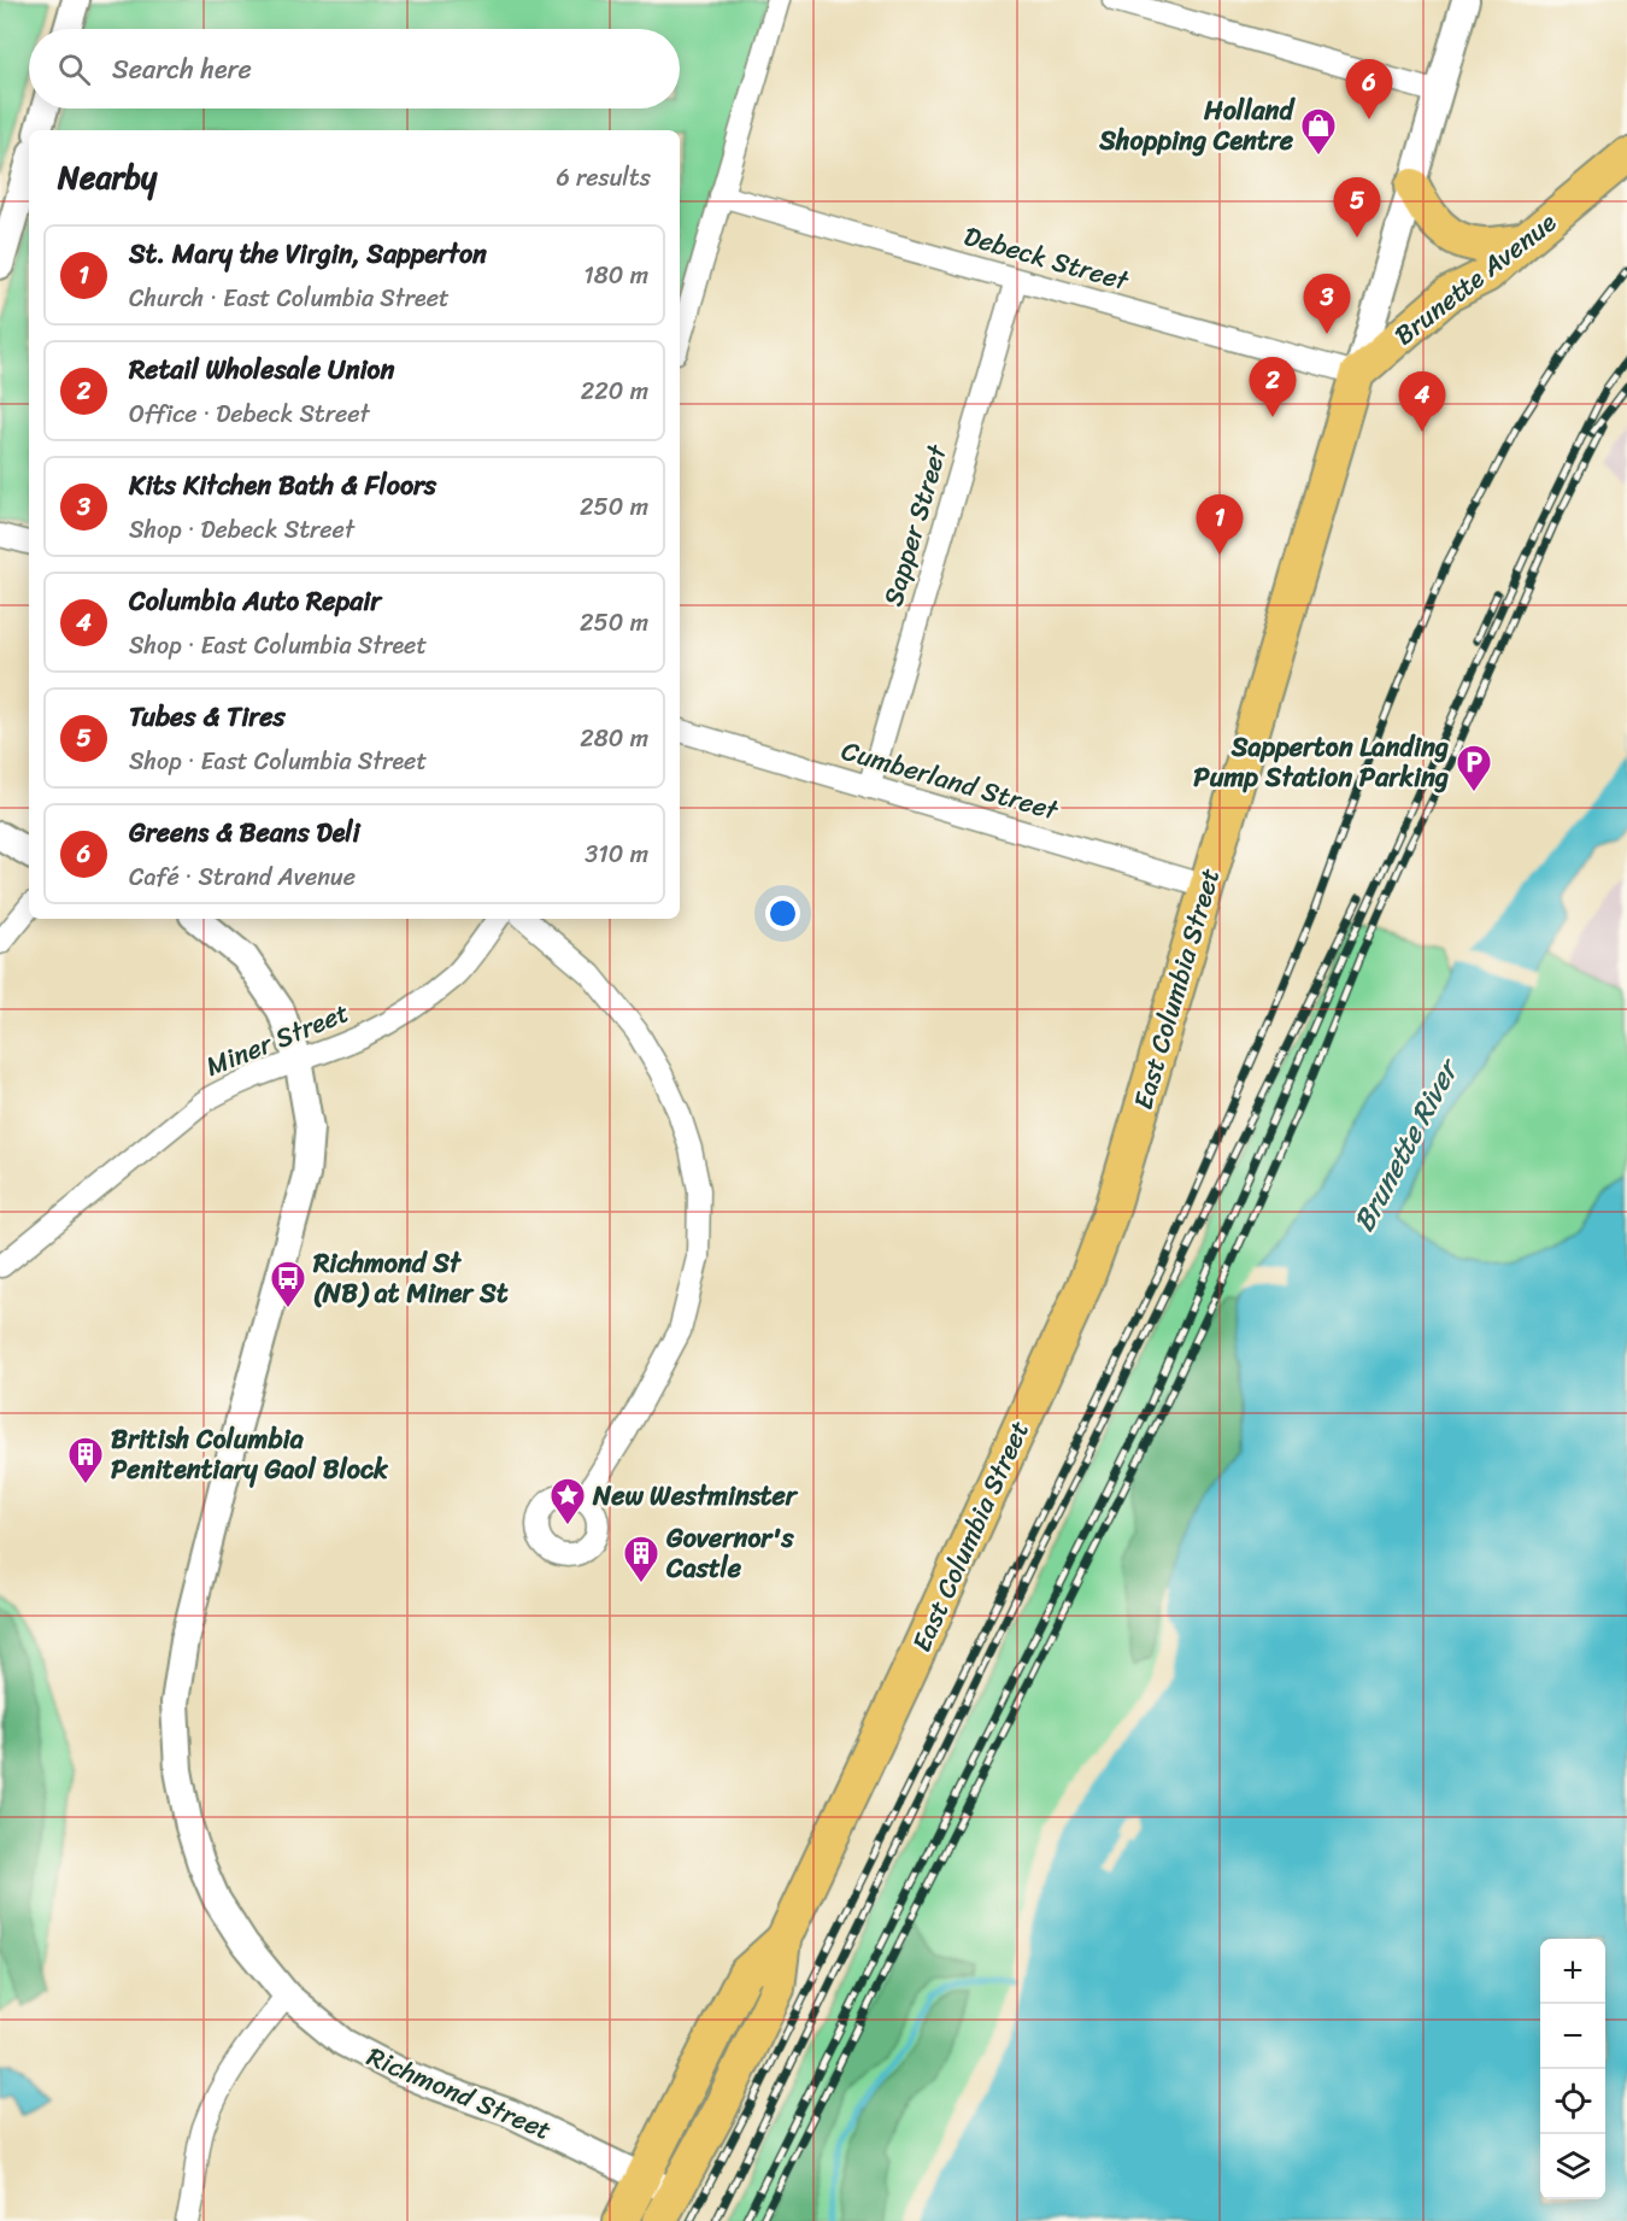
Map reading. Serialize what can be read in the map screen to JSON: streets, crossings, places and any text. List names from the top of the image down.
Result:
{
  "streets": {
    "main road": ["Brunette Avenue", "East Columbia Street"],
    "street": [
      "Debeck Street",
      "Sapper Street",
      "Cumberland Street",
      "Miner Street",
      "Richmond Street"
    ]
  },
  "crossings": [
    ["Debeck Street", "Brunette Avenue"],
    ["Debeck Street", "Sapper Street"],
    ["Debeck Street", "East Columbia Street"],
    ["Brunette Avenue", "East Columbia Street"],
    ["Sapper Street", "Cumberland Street"],
    ["Cumberland Street", "East Columbia Street"],
    ["East Columbia Street", "Richmond Street"],
    ["Miner Street", "Richmond Street"]
  ],
  "water": ["Brunette River"],
  "places": {
    "shop": ["Holland Shopping Centre"],
    "parking": ["Sapperton Landing Pump Station Parking"],
    "bus stop": ["Richmond St (NB) at Miner St"],
    "building": ["British Columbia Penitentiary Gaol Block", "Governor's Castle"],
    "place": ["New Westminster"]
  },
  "page": {
    "search": "Search here",
    "pins": [
      "6",
      "5",
      "3",
      "2",
      "4",
      "1"
    ],
    "heading": ["Nearby", "6 results"],
    "list": [
      {
        "mark": "1",
        "name": "St. Mary the Virgin, Sapperton",
        "note": "Church · East Columbia Street",
        "value": "180 m"
      },
      {
        "mark": "2",
        "name": "Retail Wholesale Union",
        "note": "Office · Debeck Street",
        "value": "220 m"
      },
      {
        "mark": "3",
        "name": "Kits Kitchen Bath & Floors",
        "note": "Shop · Debeck Street",
        "value": "250 m"
      },
      {
        "mark": "4",
        "name": "Columbia Auto Repair",
        "note": "Shop · East Columbia Street",
        "value": "250 m"
      },
      {
        "mark": "5",
        "name": "Tubes & Tires",
        "note": "Shop · East Columbia Street",
        "value": "280 m"
      },
      {
        "mark": "6",
        "name": "Greens & Beans Deli",
        "note": "Café · Strand Avenue",
        "value": "310 m"
      }
    ],
    "map_buttons": ["+", "−"]
  }
}
